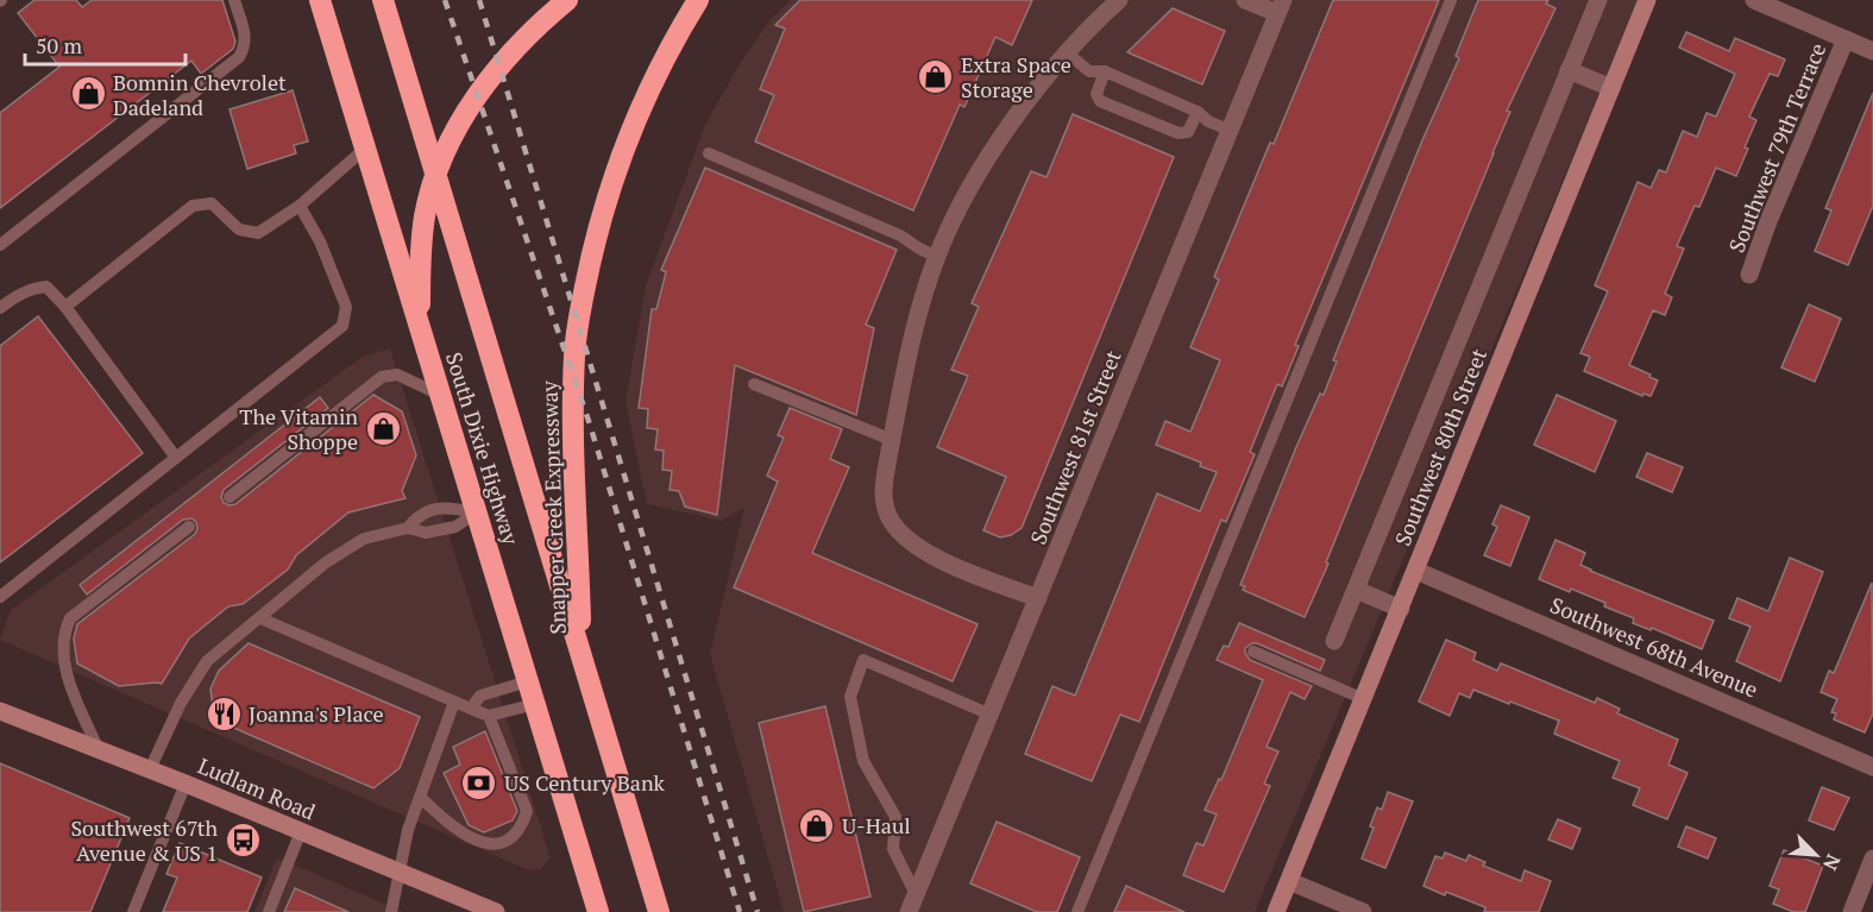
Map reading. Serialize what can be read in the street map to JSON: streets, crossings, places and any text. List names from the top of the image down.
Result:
{
  "streets": {
    "highway": ["South Dixie Highway", "Snapper Creek Expressway"],
    "street": [
      "Southwest 79th Terrace",
      "Southwest 81st Street",
      "Southwest 80th Street",
      "Southwest 68th Avenue",
      "Ludlam Road"
    ]
  },
  "crossings": [
    ["Southwest 80th Street", "Southwest 68th Avenue"],
    ["South Dixie Highway", "Snapper Creek Expressway"]
  ],
  "places": {
    "shop": [
      "Extra Space Storage",
      "Bomnin Chevrolet Dadeland",
      "The Vitamin Shoppe",
      "U-Haul"
    ],
    "restaurant": ["Joanna's Place"],
    "bank": ["US Century Bank"],
    "bus stop": ["Southwest 67th Avenue & US 1"]
  },
  "scale_bar": "50 m",
  "north": "bottom right"
}
